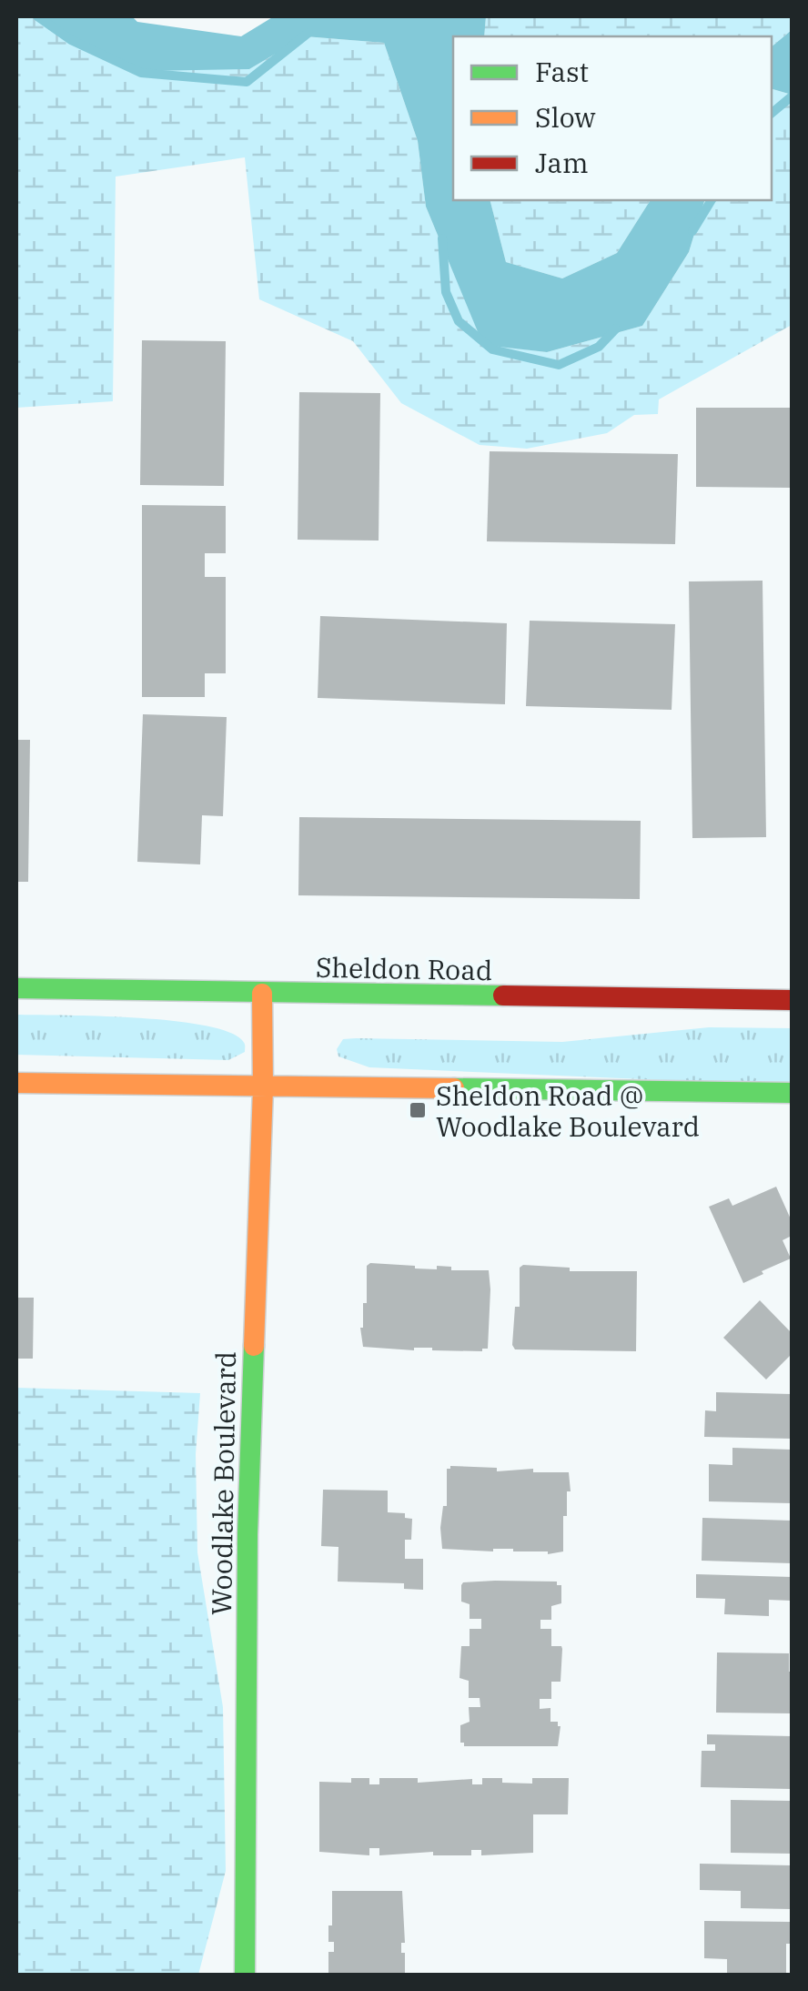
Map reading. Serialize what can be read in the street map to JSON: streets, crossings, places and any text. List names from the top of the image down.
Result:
{
  "streets": {
    "main road": ["Sheldon Road", "Woodlake Boulevard"]
  },
  "crossings": [
    ["Sheldon Road", "Woodlake Boulevard"]
  ],
  "places": {
    "transit": ["Sheldon Road @ Woodlake Boulevard"]
  },
  "legend": ["Fast", "Slow", "Jam"]
}
